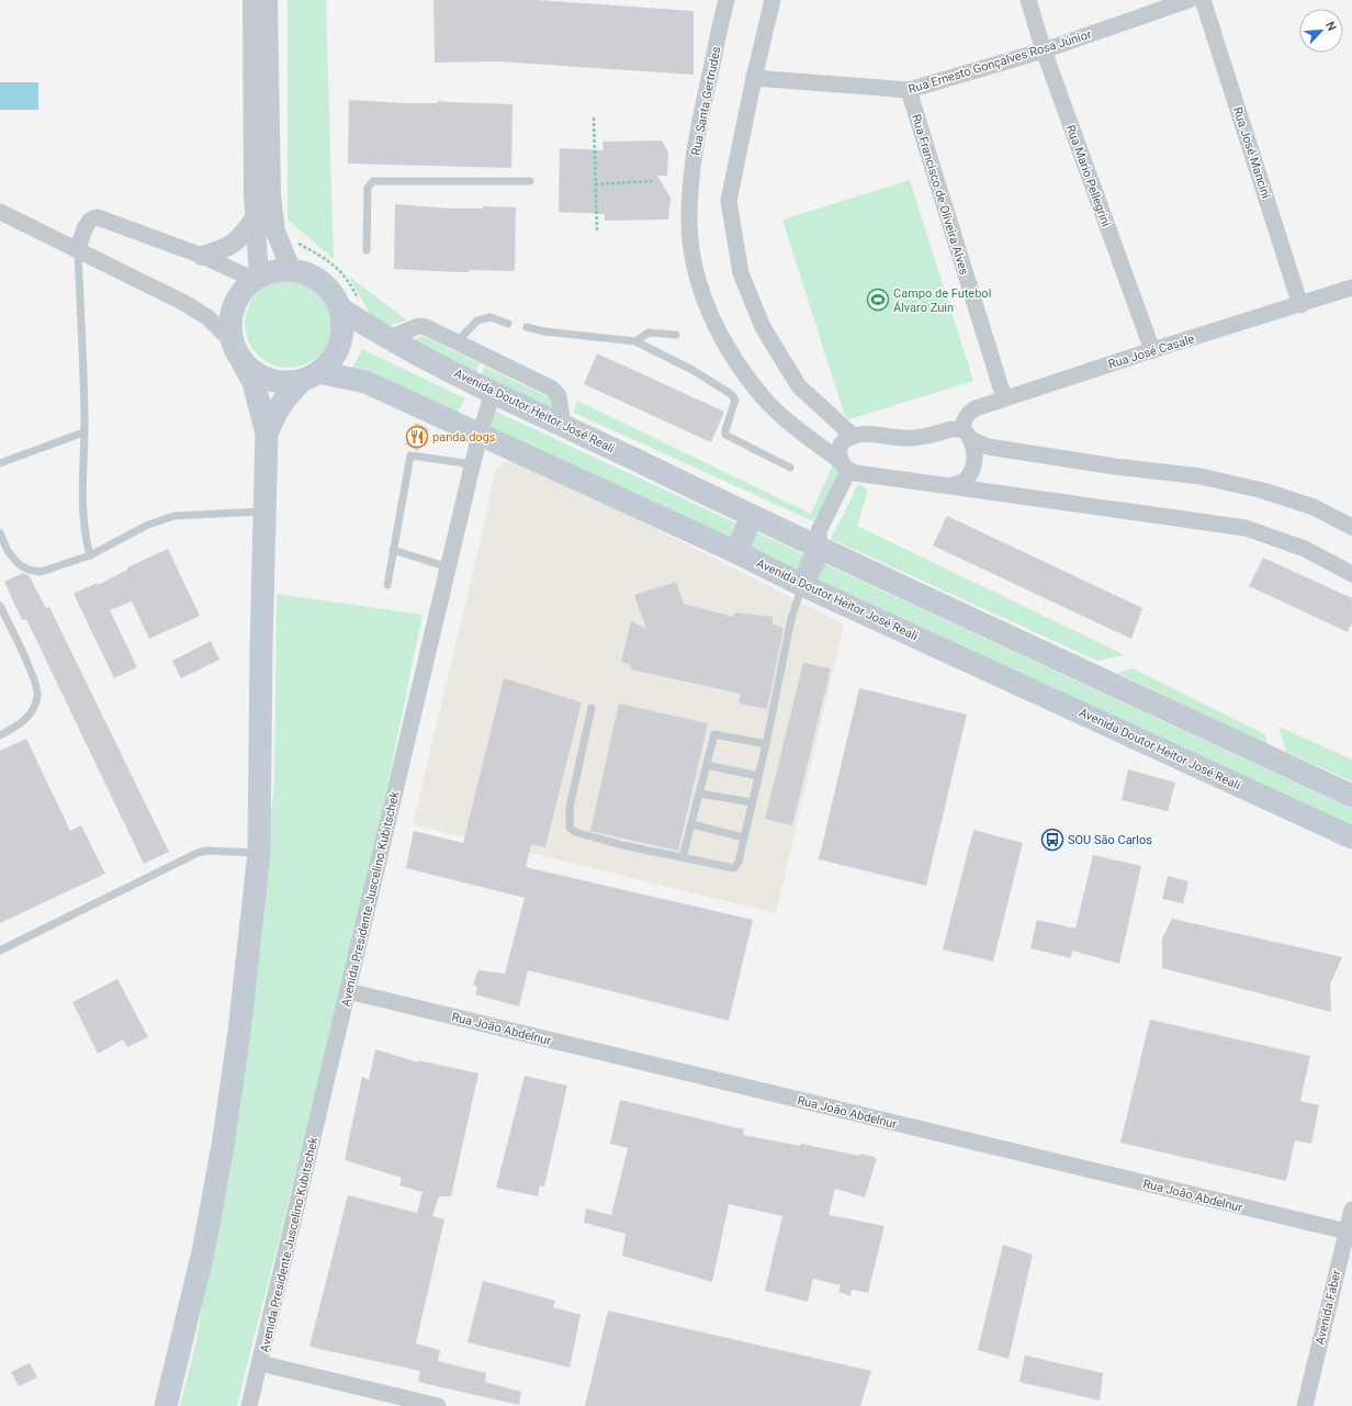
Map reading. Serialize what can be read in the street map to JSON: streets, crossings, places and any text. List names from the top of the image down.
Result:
{
  "streets": {
    "main road": ["Avenida Doutor Heitor José Reali"],
    "street": [
      "Rua Ernesto Gonçalves Rosa Júnior",
      "Rua Santa Gertrudes",
      "Rua José Mancini",
      "Rua Mario Pellegrini",
      "Rua Francisco de Oliveira Alves",
      "Rua José Casale",
      "Avenida Presidente Juscelino Kubitschek",
      "Rua João Abdelnur",
      "Avenida Faber"
    ]
  },
  "crossings": [
    ["Rua Ernesto Gonçalves Rosa Júnior", "Rua Mario Pellegrini"],
    ["Rua Ernesto Gonçalves Rosa Júnior", "Rua Francisco de Oliveira Alves"],
    ["Rua José Mancini", "Rua José Casale"],
    ["Rua Mario Pellegrini", "Rua José Casale"],
    ["Rua Francisco de Oliveira Alves", "Rua José Casale"],
    ["Avenida Doutor Heitor José Reali", "Avenida Presidente Juscelino Kubitschek"],
    ["Avenida Presidente Juscelino Kubitschek", "Rua João Abdelnur"],
    ["Rua João Abdelnur", "Avenida Faber"]
  ],
  "places": {
    "sports": ["Campo de Futebol Álvaro Zuin"],
    "restaurant": ["panda dogs"],
    "bus stop": ["SOU São Carlos"]
  },
  "north": "top right"
}
